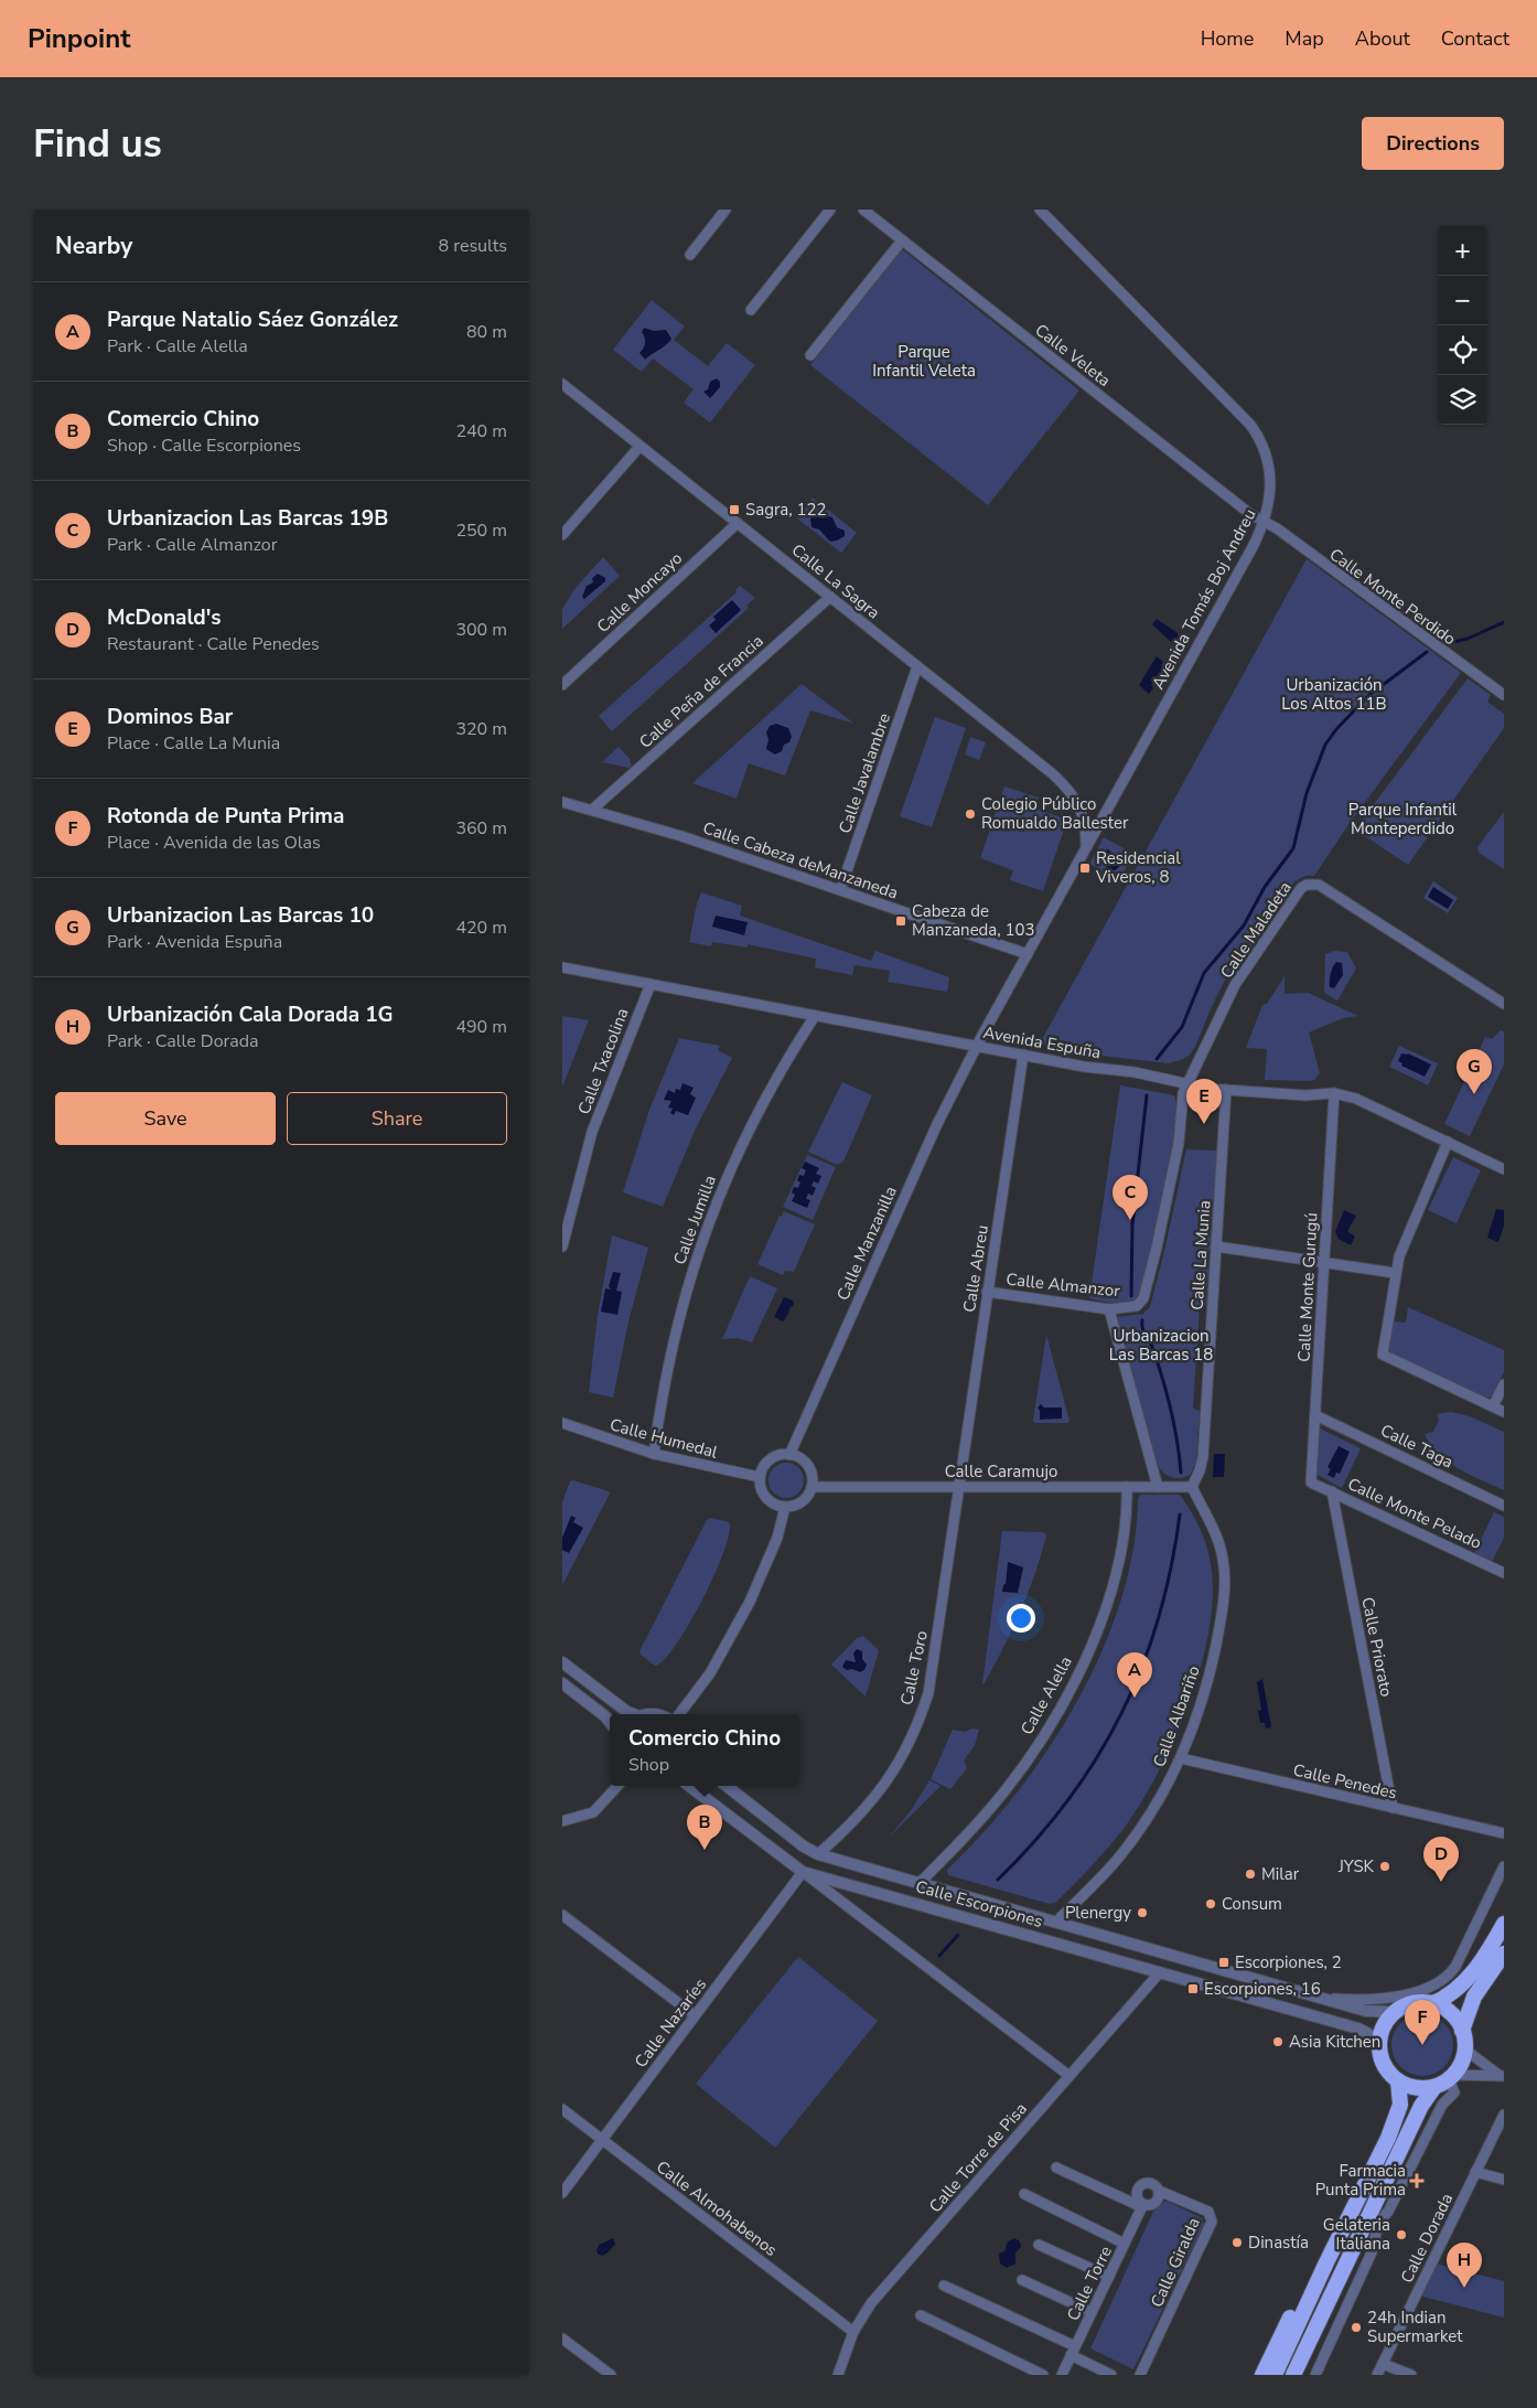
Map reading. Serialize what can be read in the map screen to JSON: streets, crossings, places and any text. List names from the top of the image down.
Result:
{
  "streets": {
    "street": [
      "Calle Veleta",
      "Calle La Sagra",
      "Calle Moncayo",
      "Calle Monte Perdido",
      "Avenida Tomás Boj Andreu",
      "Calle Peña de Francia",
      "Calle Javalambre",
      "Calle Cabeza deManzaneda",
      "Calle Maladeta",
      "Avenida Espuña",
      "Calle Txacolina",
      "Calle Jumilla",
      "Calle Manzanilla",
      "Calle La Munia",
      "Calle Abreu",
      "Calle Almanzor",
      "Calle Monte Gurugú",
      "Calle Humedal",
      "Calle Taga",
      "Calle Caramujo",
      "Calle Monte Pelado",
      "Calle Priorato",
      "Calle Toro",
      "Calle Alella",
      "Calle Albariño",
      "Calle Penedes",
      "Calle Escorpiones",
      "Calle Nazaríes",
      "Calle Torre de Pisa",
      "Calle Almohabenos",
      "Calle Dorada",
      "Calle Giralda",
      "Calle Torre"
    ]
  },
  "crossings": [
    ["Calle Veleta", "Calle Monte Perdido"],
    ["Calle Veleta", "Avenida Tomás Boj Andreu"],
    ["Calle La Sagra", "Calle Moncayo"],
    ["Calle La Sagra", "Avenida Tomás Boj Andreu"],
    ["Calle La Sagra", "Calle Peña de Francia"],
    ["Calle La Sagra", "Calle Javalambre"],
    ["Calle Monte Perdido", "Avenida Tomás Boj Andreu"],
    ["Avenida Tomás Boj Andreu", "Calle Cabeza deManzaneda"],
    ["Avenida Tomás Boj Andreu", "Avenida Espuña"],
    ["Avenida Tomás Boj Andreu", "Calle Manzanilla"],
    ["Calle Peña de Francia", "Calle Cabeza deManzaneda"],
    ["Calle Javalambre", "Calle Cabeza deManzaneda"],
    ["Calle Maladeta", "Avenida Espuña"],
    ["Calle Maladeta", "Calle Almanzor"],
    ["Avenida Espuña", "Calle Txacolina"],
    ["Avenida Espuña", "Calle Jumilla"],
    ["Avenida Espuña", "Calle Manzanilla"],
    ["Avenida Espuña", "Calle La Munia"],
    ["Avenida Espuña", "Calle Abreu"],
    ["Avenida Espuña", "Calle Almanzor"],
    ["Avenida Espuña", "Calle Monte Gurugú"],
    ["Calle Jumilla", "Calle Humedal"],
    ["Calle Manzanilla", "Calle Humedal"],
    ["Calle Manzanilla", "Calle Caramujo"],
    ["Calle La Munia", "Calle Caramujo"],
    ["Calle La Munia", "Calle Albariño"],
    ["Calle Abreu", "Calle Almanzor"],
    ["Calle Abreu", "Calle Caramujo"],
    ["Calle Abreu", "Calle Toro"],
    ["Calle Monte Gurugú", "Calle Taga"],
    ["Calle Monte Gurugú", "Calle Monte Pelado"],
    ["Calle Humedal", "Calle Caramujo"],
    ["Calle Caramujo", "Calle Toro"],
    ["Calle Caramujo", "Calle Alella"],
    ["Calle Caramujo", "Calle Albariño"],
    ["Calle Monte Pelado", "Calle Priorato"],
    ["Calle Priorato", "Calle Penedes"],
    ["Calle Toro", "Calle Escorpiones"],
    ["Calle Alella", "Calle Escorpiones"],
    ["Calle Albariño", "Calle Penedes"],
    ["Calle Albariño", "Calle Escorpiones"],
    ["Calle Escorpiones", "Calle Nazaríes"],
    ["Calle Escorpiones", "Calle Torre de Pisa"],
    ["Calle Nazaríes", "Calle Almohabenos"],
    ["Calle Torre de Pisa", "Calle Almohabenos"],
    ["Calle Giralda", "Calle Torre"]
  ],
  "parks": [
    "Parque Infantil Veleta",
    "Urbanización Los Altos 11B",
    "Parque Infantil Monteperdido",
    "Urbanizacion Las Barcas 18"
  ],
  "places": {
    "transit": [
      "Sagra, 122",
      "Residencial Viveros, 8",
      "Cabeza de Manzaneda, 103",
      "Escorpiones, 2",
      "Escorpiones, 16"
    ],
    "other": [
      "Colegio Público Romualdo Ballester",
      "JYSK",
      "Milar",
      "Consum",
      "Plenergy",
      "Asia Kitchen",
      "Gelateria Italiana",
      "Dinastía",
      "24h Indian Supermarket"
    ],
    "health": ["Farmacia Punta Prima"]
  },
  "page": {
    "header": "Pinpoint",
    "nav": [
      "Home",
      "Map",
      "About",
      "Contact"
    ],
    "buttons": [
      "Directions",
      ["Save", "Share"]
    ],
    "title": "Find us",
    "heading": ["Nearby", "8 results"],
    "map_buttons": ["+", "−"],
    "list": [
      {
        "mark": "A",
        "name": "Parque Natalio Sáez González",
        "note": "Park · Calle Alella",
        "value": "80 m"
      },
      {
        "mark": "B",
        "name": "Comercio Chino",
        "note": "Shop · Calle Escorpiones",
        "value": "240 m"
      },
      {
        "mark": "C",
        "name": "Urbanizacion Las Barcas 19B",
        "note": "Park · Calle Almanzor",
        "value": "250 m"
      },
      {
        "mark": "D",
        "name": "McDonald's",
        "note": "Restaurant · Calle Penedes",
        "value": "300 m"
      },
      {
        "mark": "E",
        "name": "Dominos Bar",
        "note": "Place · Calle La Munia",
        "value": "320 m"
      },
      {
        "mark": "F",
        "name": "Rotonda de Punta Prima",
        "note": "Place · Avenida de las Olas",
        "value": "360 m"
      },
      {
        "mark": "G",
        "name": "Urbanizacion Las Barcas 10",
        "note": "Park · Avenida Espuña",
        "value": "420 m"
      },
      {
        "mark": "H",
        "name": "Urbanización Cala Dorada 1G",
        "note": "Park · Calle Dorada",
        "value": "490 m"
      }
    ],
    "pins": [
      "G",
      "E",
      "C",
      "A",
      "B",
      "D",
      "F",
      "H"
    ],
    "popup": ["Comercio Chino", "Shop"]
  }
}
